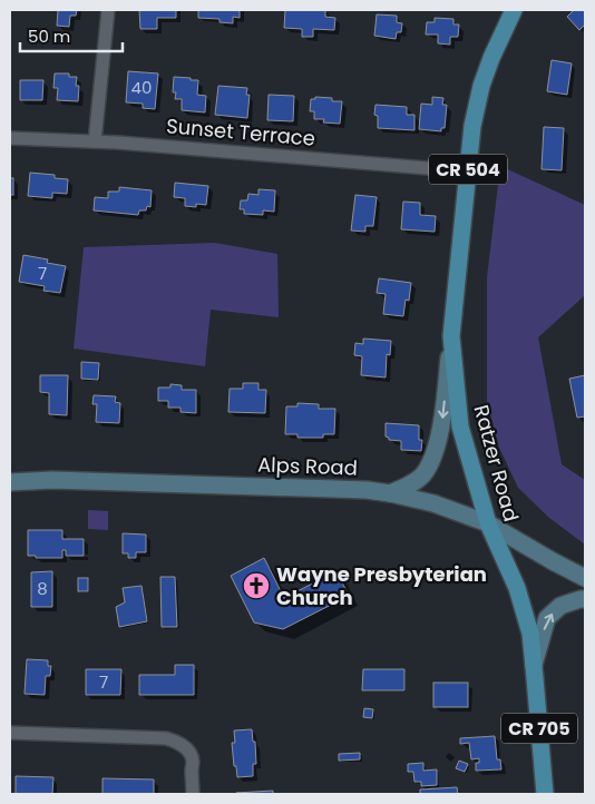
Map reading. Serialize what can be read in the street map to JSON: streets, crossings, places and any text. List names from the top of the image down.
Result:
{
  "streets": {
    "main road": [
      "CR 504",
      "Ratzer Road",
      "Alps Road",
      "CR 705"
    ],
    "street": ["Sunset Terrace"]
  },
  "crossings": [
    ["Sunset Terrace", "Ratzer Road"],
    ["Ratzer Road", "Alps Road"]
  ],
  "places": {
    "church": ["Wayne Presbyterian Church"]
  },
  "house_numbers": [
    "40",
    "7",
    "8",
    "7"
  ],
  "scale_bar": "50 m"
}
